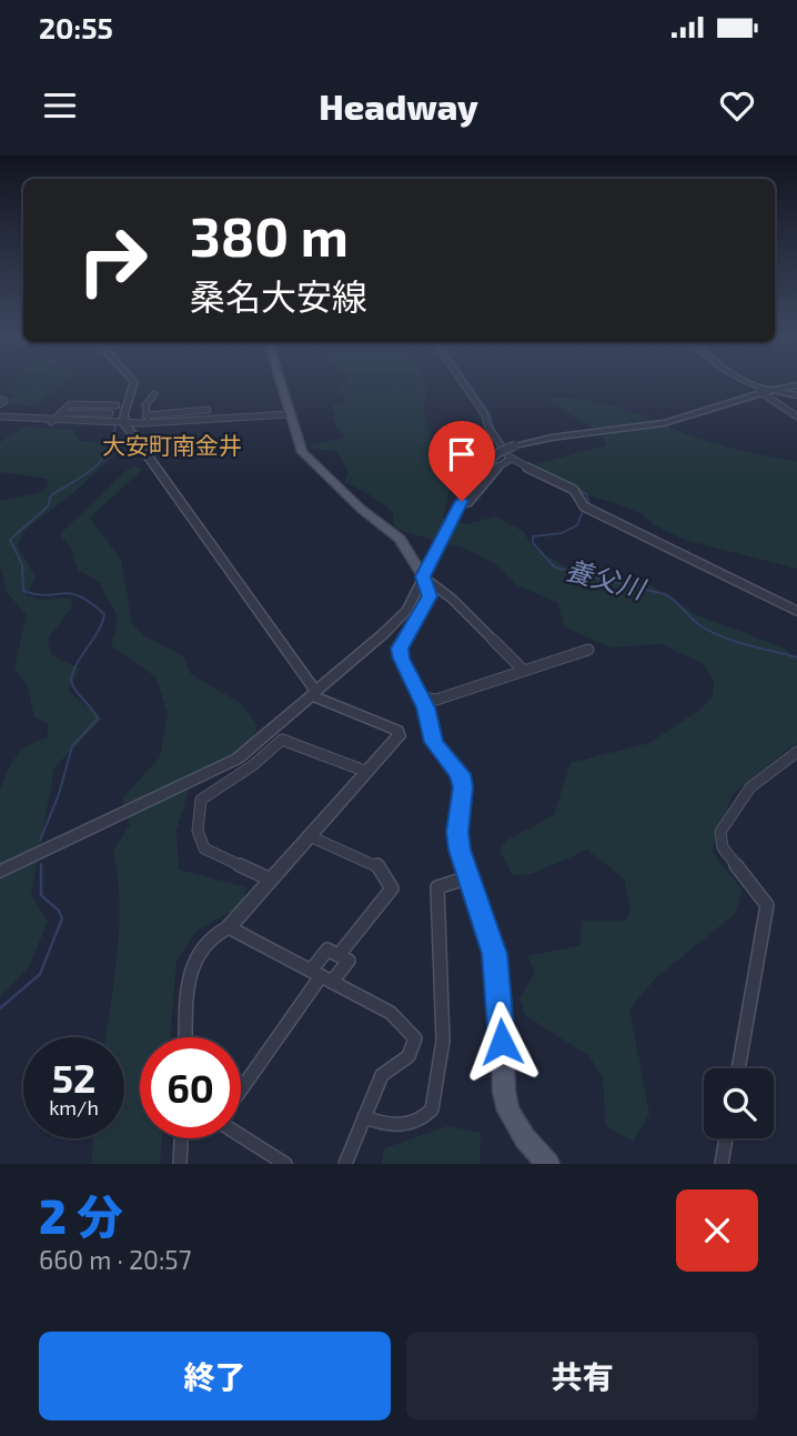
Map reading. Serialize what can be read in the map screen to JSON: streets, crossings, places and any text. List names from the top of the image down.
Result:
{
  "districts": ["大安町南金井"],
  "water": ["養父川"],
  "page": {
    "status": "20:55",
    "header": "Headway",
    "turn": ["380 m", "桑名大安線"],
    "speed": "52 km/h",
    "limit": "60",
    "heading": ["2 分", "660 m · 20:57"],
    "buttons": ["終了", "共有"]
  }
}
